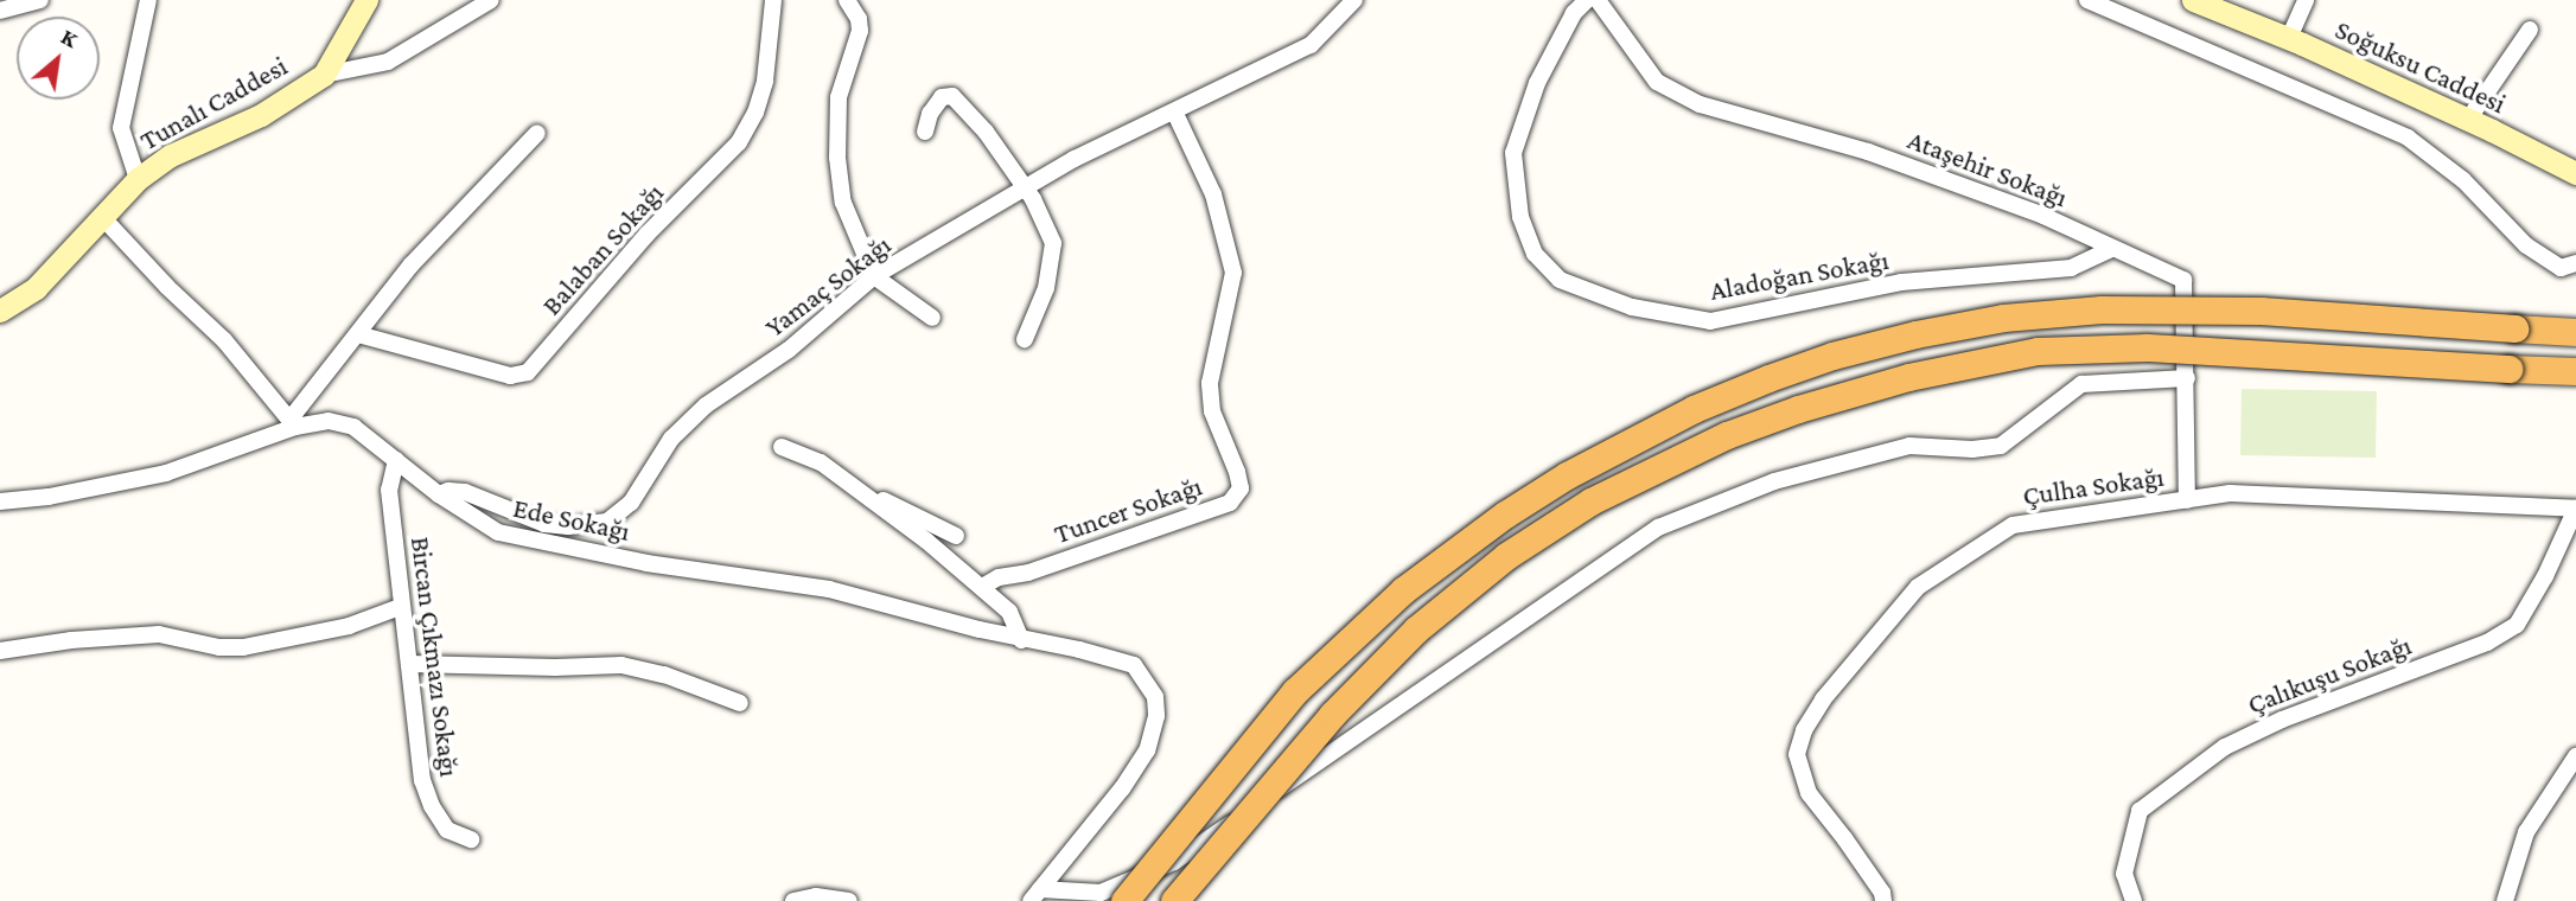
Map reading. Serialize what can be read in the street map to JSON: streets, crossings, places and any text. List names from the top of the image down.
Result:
{
  "streets": {
    "main road": ["Soğuksu Caddesi", "Tunalı Caddesi"],
    "street": [
      "Ataşehir Sokağı",
      "Balaban Sokağı",
      "Aladoğan Sokağı",
      "Yamaç Sokağı",
      "Çulha Sokağı",
      "Tuncer Sokağı",
      "Ede Sokağı",
      "Bircan Çıkmazı Sokağı",
      "Çalıkuşu Sokağı"
    ]
  },
  "crossings": [
    ["Ataşehir Sokağı", "Aladoğan Sokağı"],
    ["Ataşehir Sokağı", "Çulha Sokağı"],
    ["Yamaç Sokağı", "Tuncer Sokağı"],
    ["Yamaç Sokağı", "Ede Sokağı"],
    ["Çulha Sokağı", "Çalıkuşu Sokağı"],
    ["Ede Sokağı", "Bircan Çıkmazı Sokağı"]
  ],
  "north": "top right"
}
